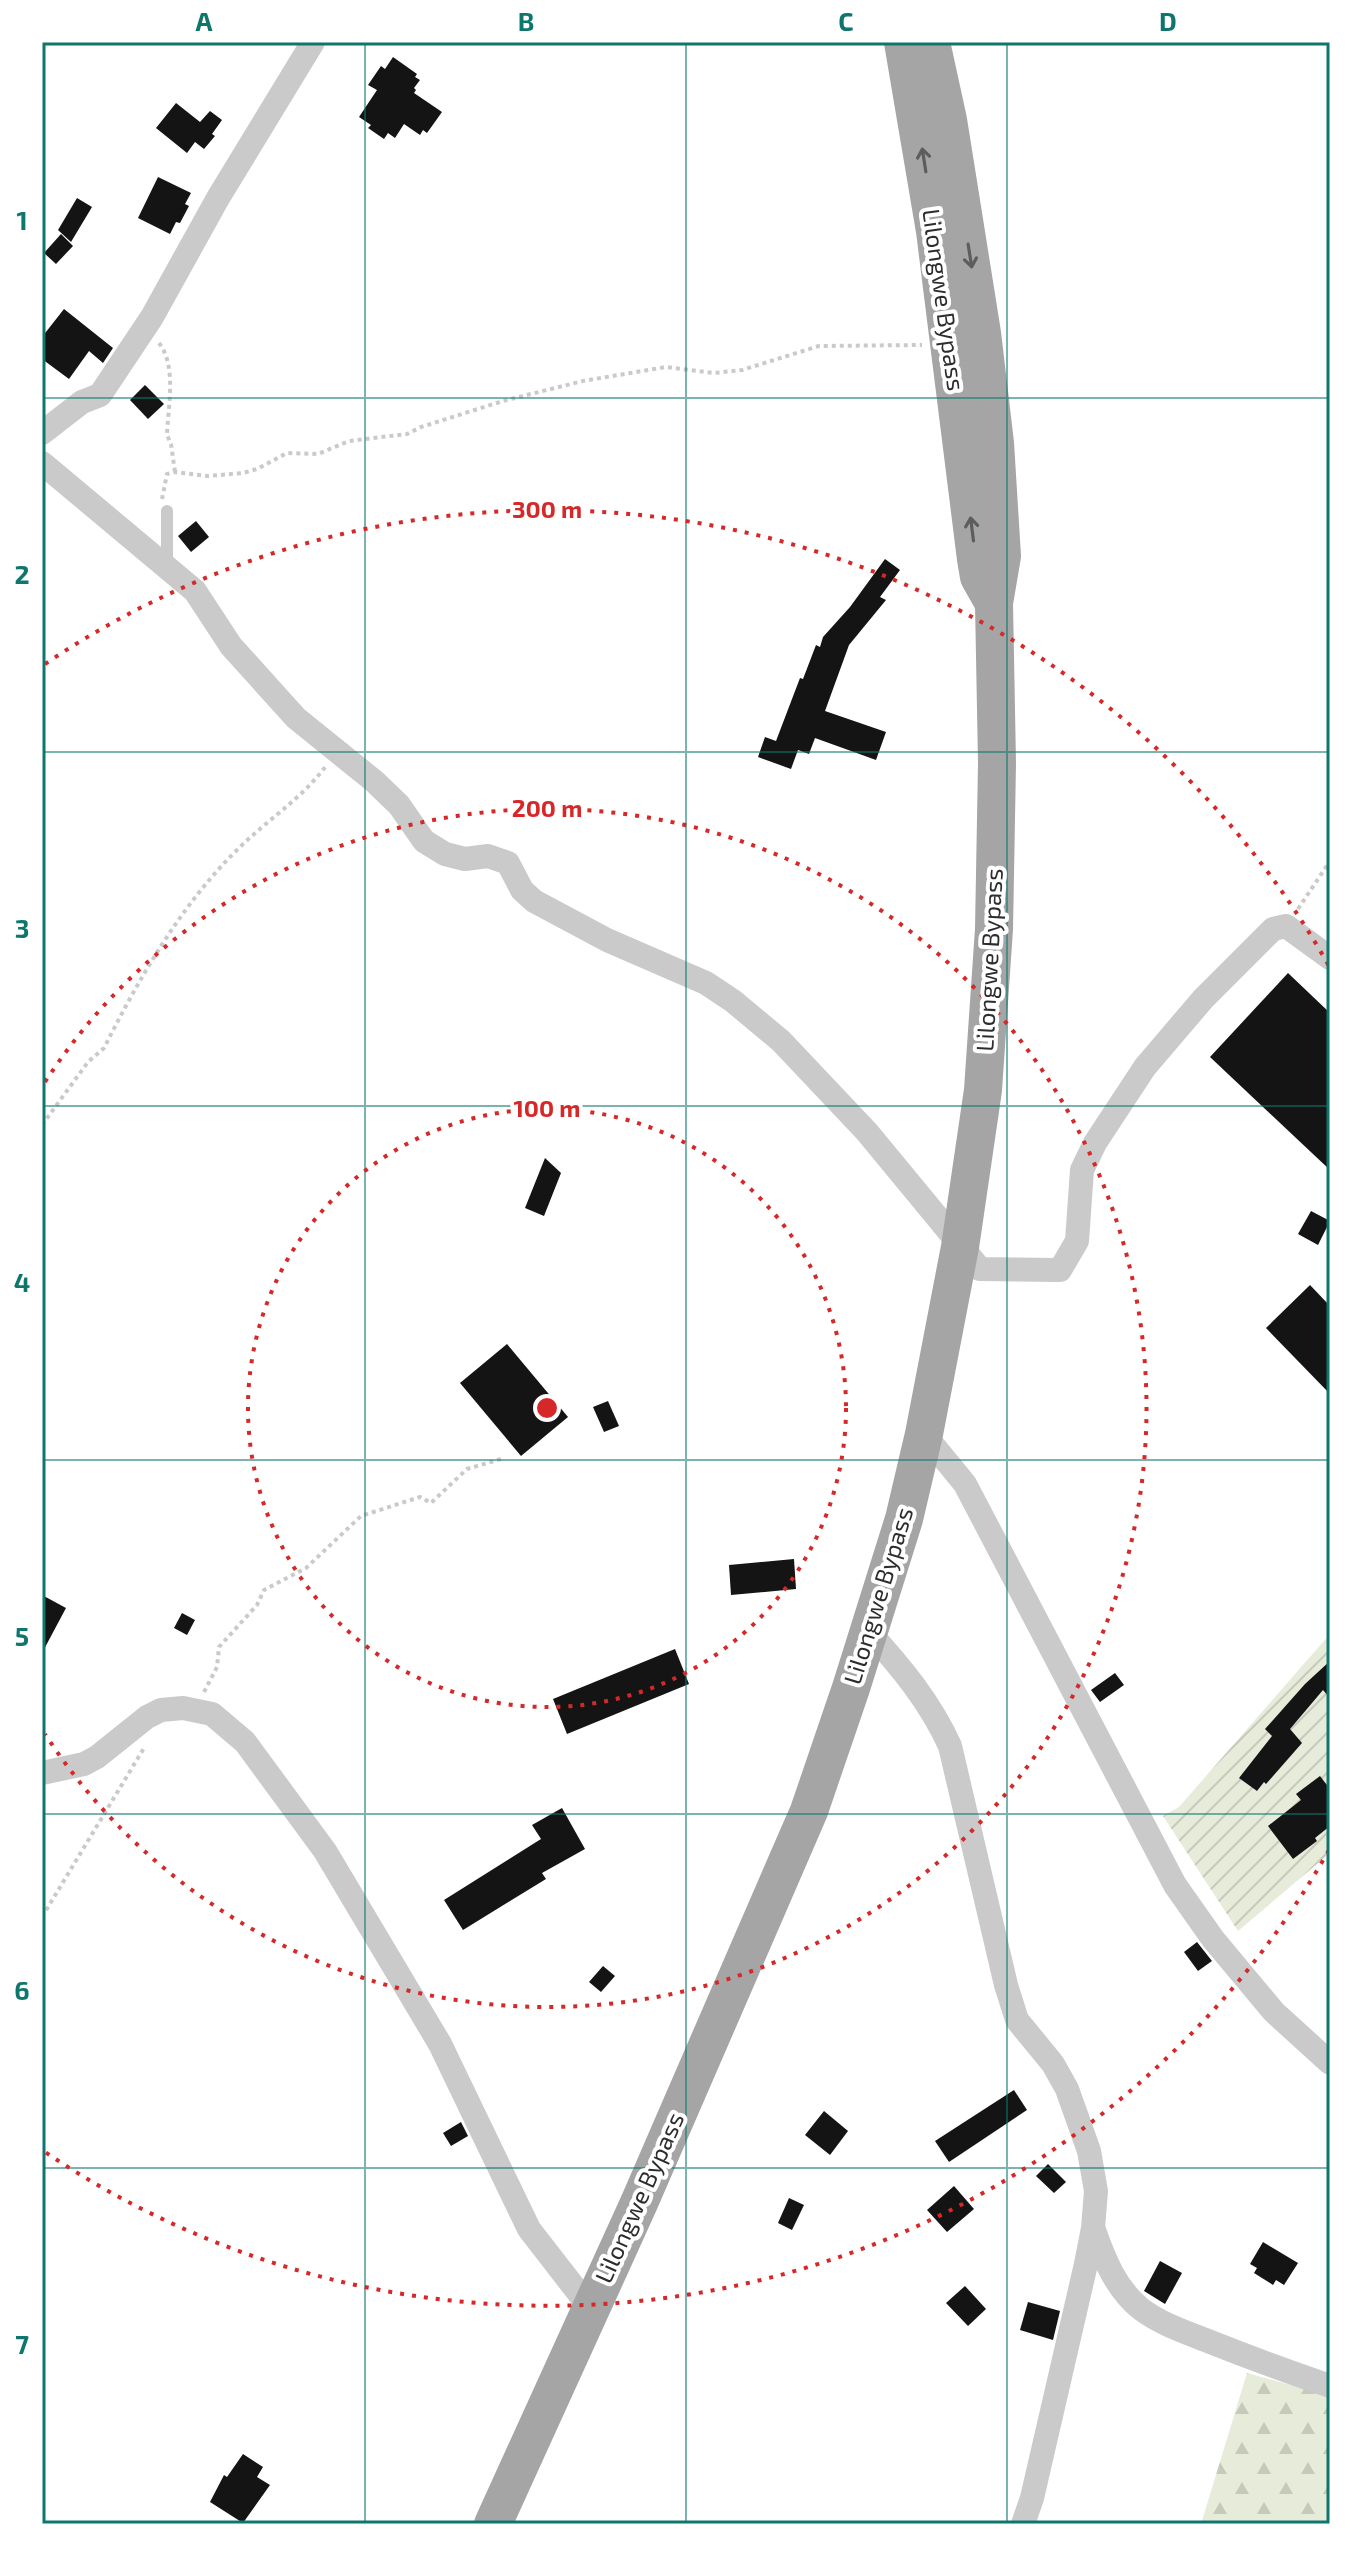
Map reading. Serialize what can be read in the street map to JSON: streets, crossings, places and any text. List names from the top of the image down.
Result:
{
  "streets": {
    "main road": ["Lilongwe Bypass"]
  },
  "grid": {
    "columns": [
      "A",
      "B",
      "C",
      "D"
    ],
    "rows": [
      "1",
      "2",
      "3",
      "4",
      "5",
      "6",
      "7"
    ]
  },
  "rings": ["300 m", "200 m", "100 m"]
}
